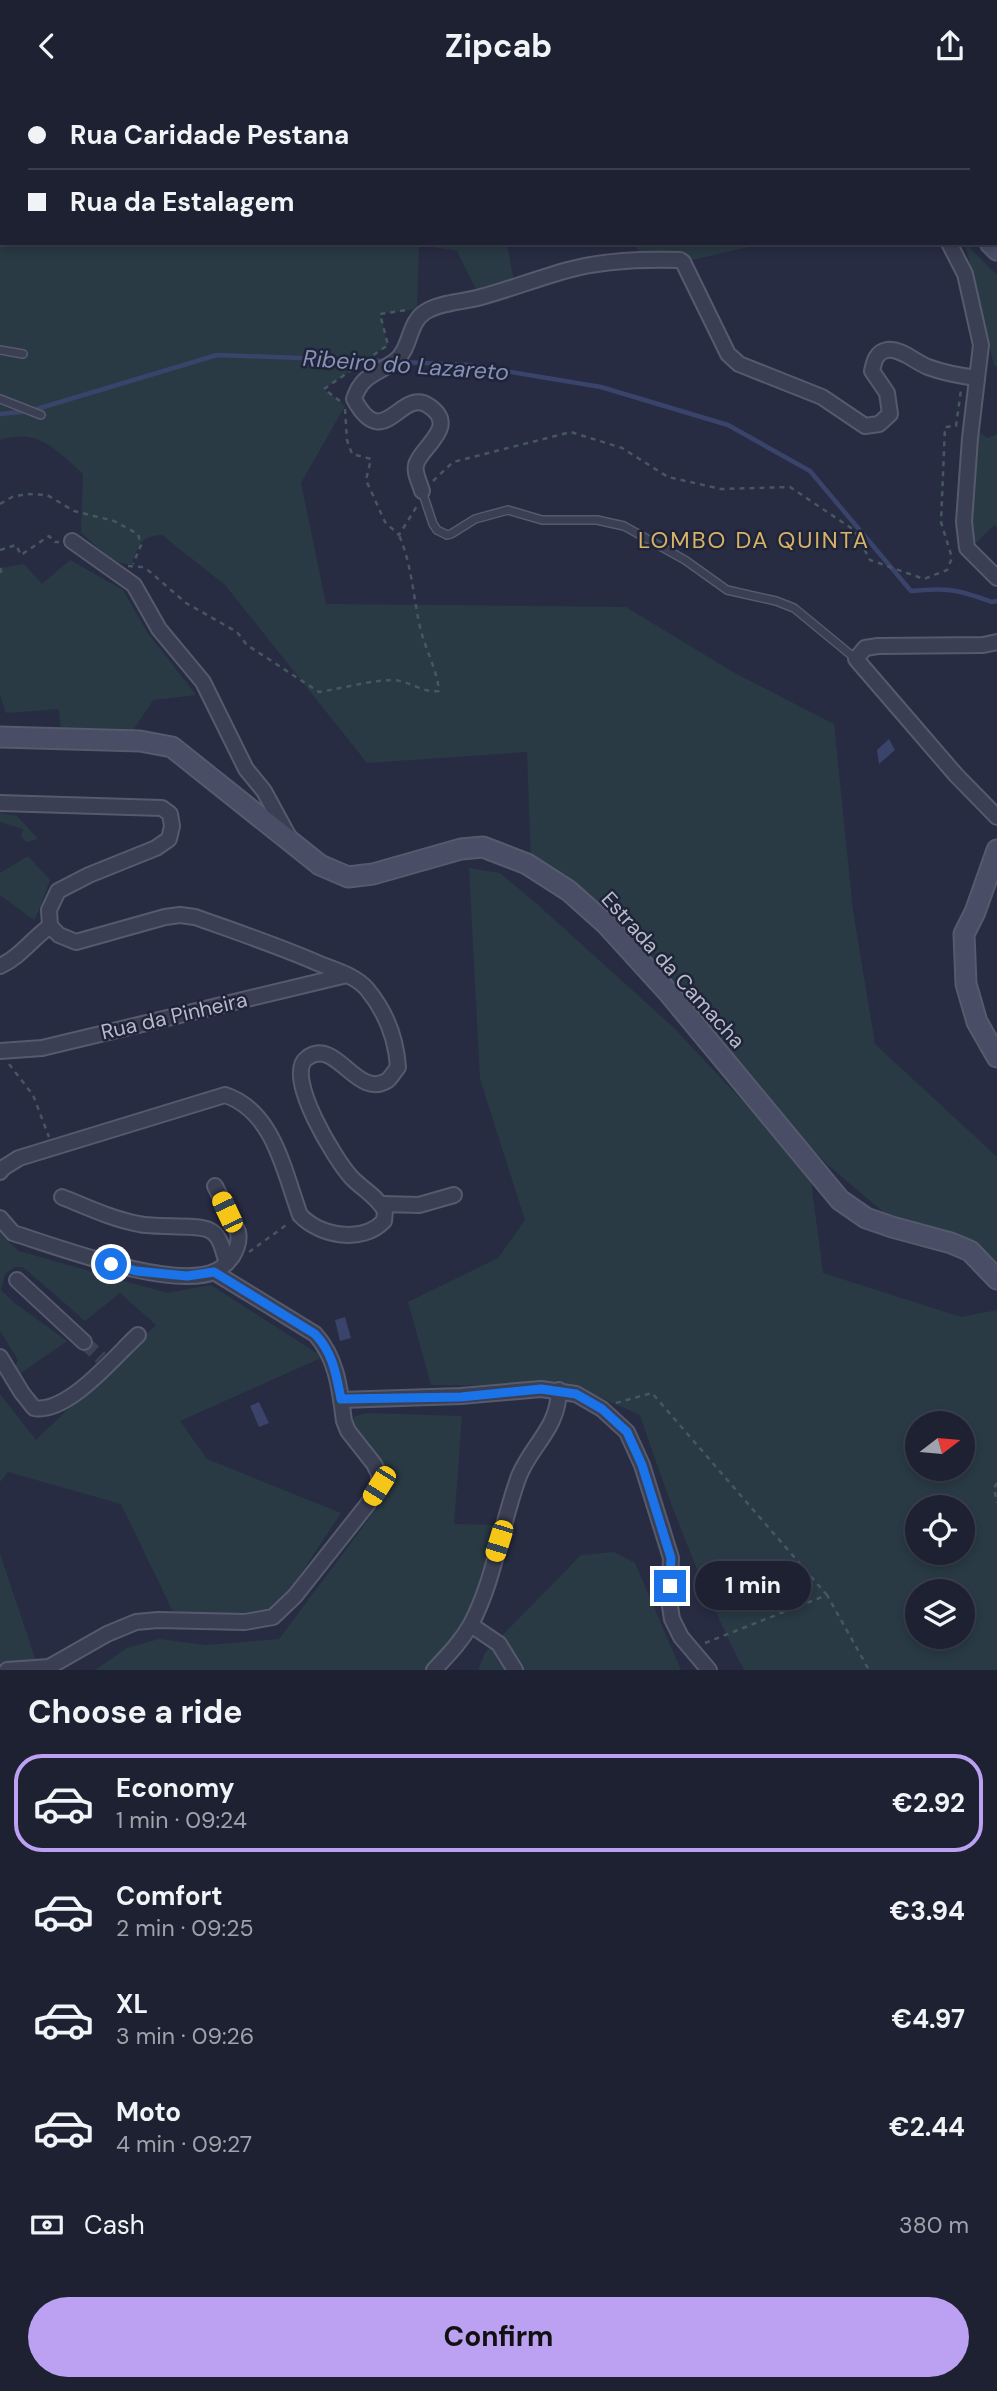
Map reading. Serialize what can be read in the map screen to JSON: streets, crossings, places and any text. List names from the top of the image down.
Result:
{
  "streets": {
    "street": ["Estrada da Camacha", "Rua da Pinheira"]
  },
  "districts": ["LOMBO DA QUINTA"],
  "water": ["Ribeiro do Lazareto"],
  "north": "right",
  "page": {
    "header": "Zipcab",
    "banner": ["Rua Caridade Pestana", "Rua da Estalagem"],
    "bubble": "1 min",
    "heading": "Choose a ride",
    "list": [
      {
        "name": "Economy",
        "note": "1 min · 09:24",
        "value": "€2.92"
      },
      {
        "name": "Comfort",
        "note": "2 min · 09:25",
        "value": "€3.94"
      },
      {
        "name": "XL",
        "note": "3 min · 09:26",
        "value": "€4.97"
      },
      {
        "name": "Moto",
        "note": "4 min · 09:27",
        "value": "€2.44"
      }
    ],
    "pay": ["Cash", "380 m"],
    "buttons": "Confirm"
  }
}
